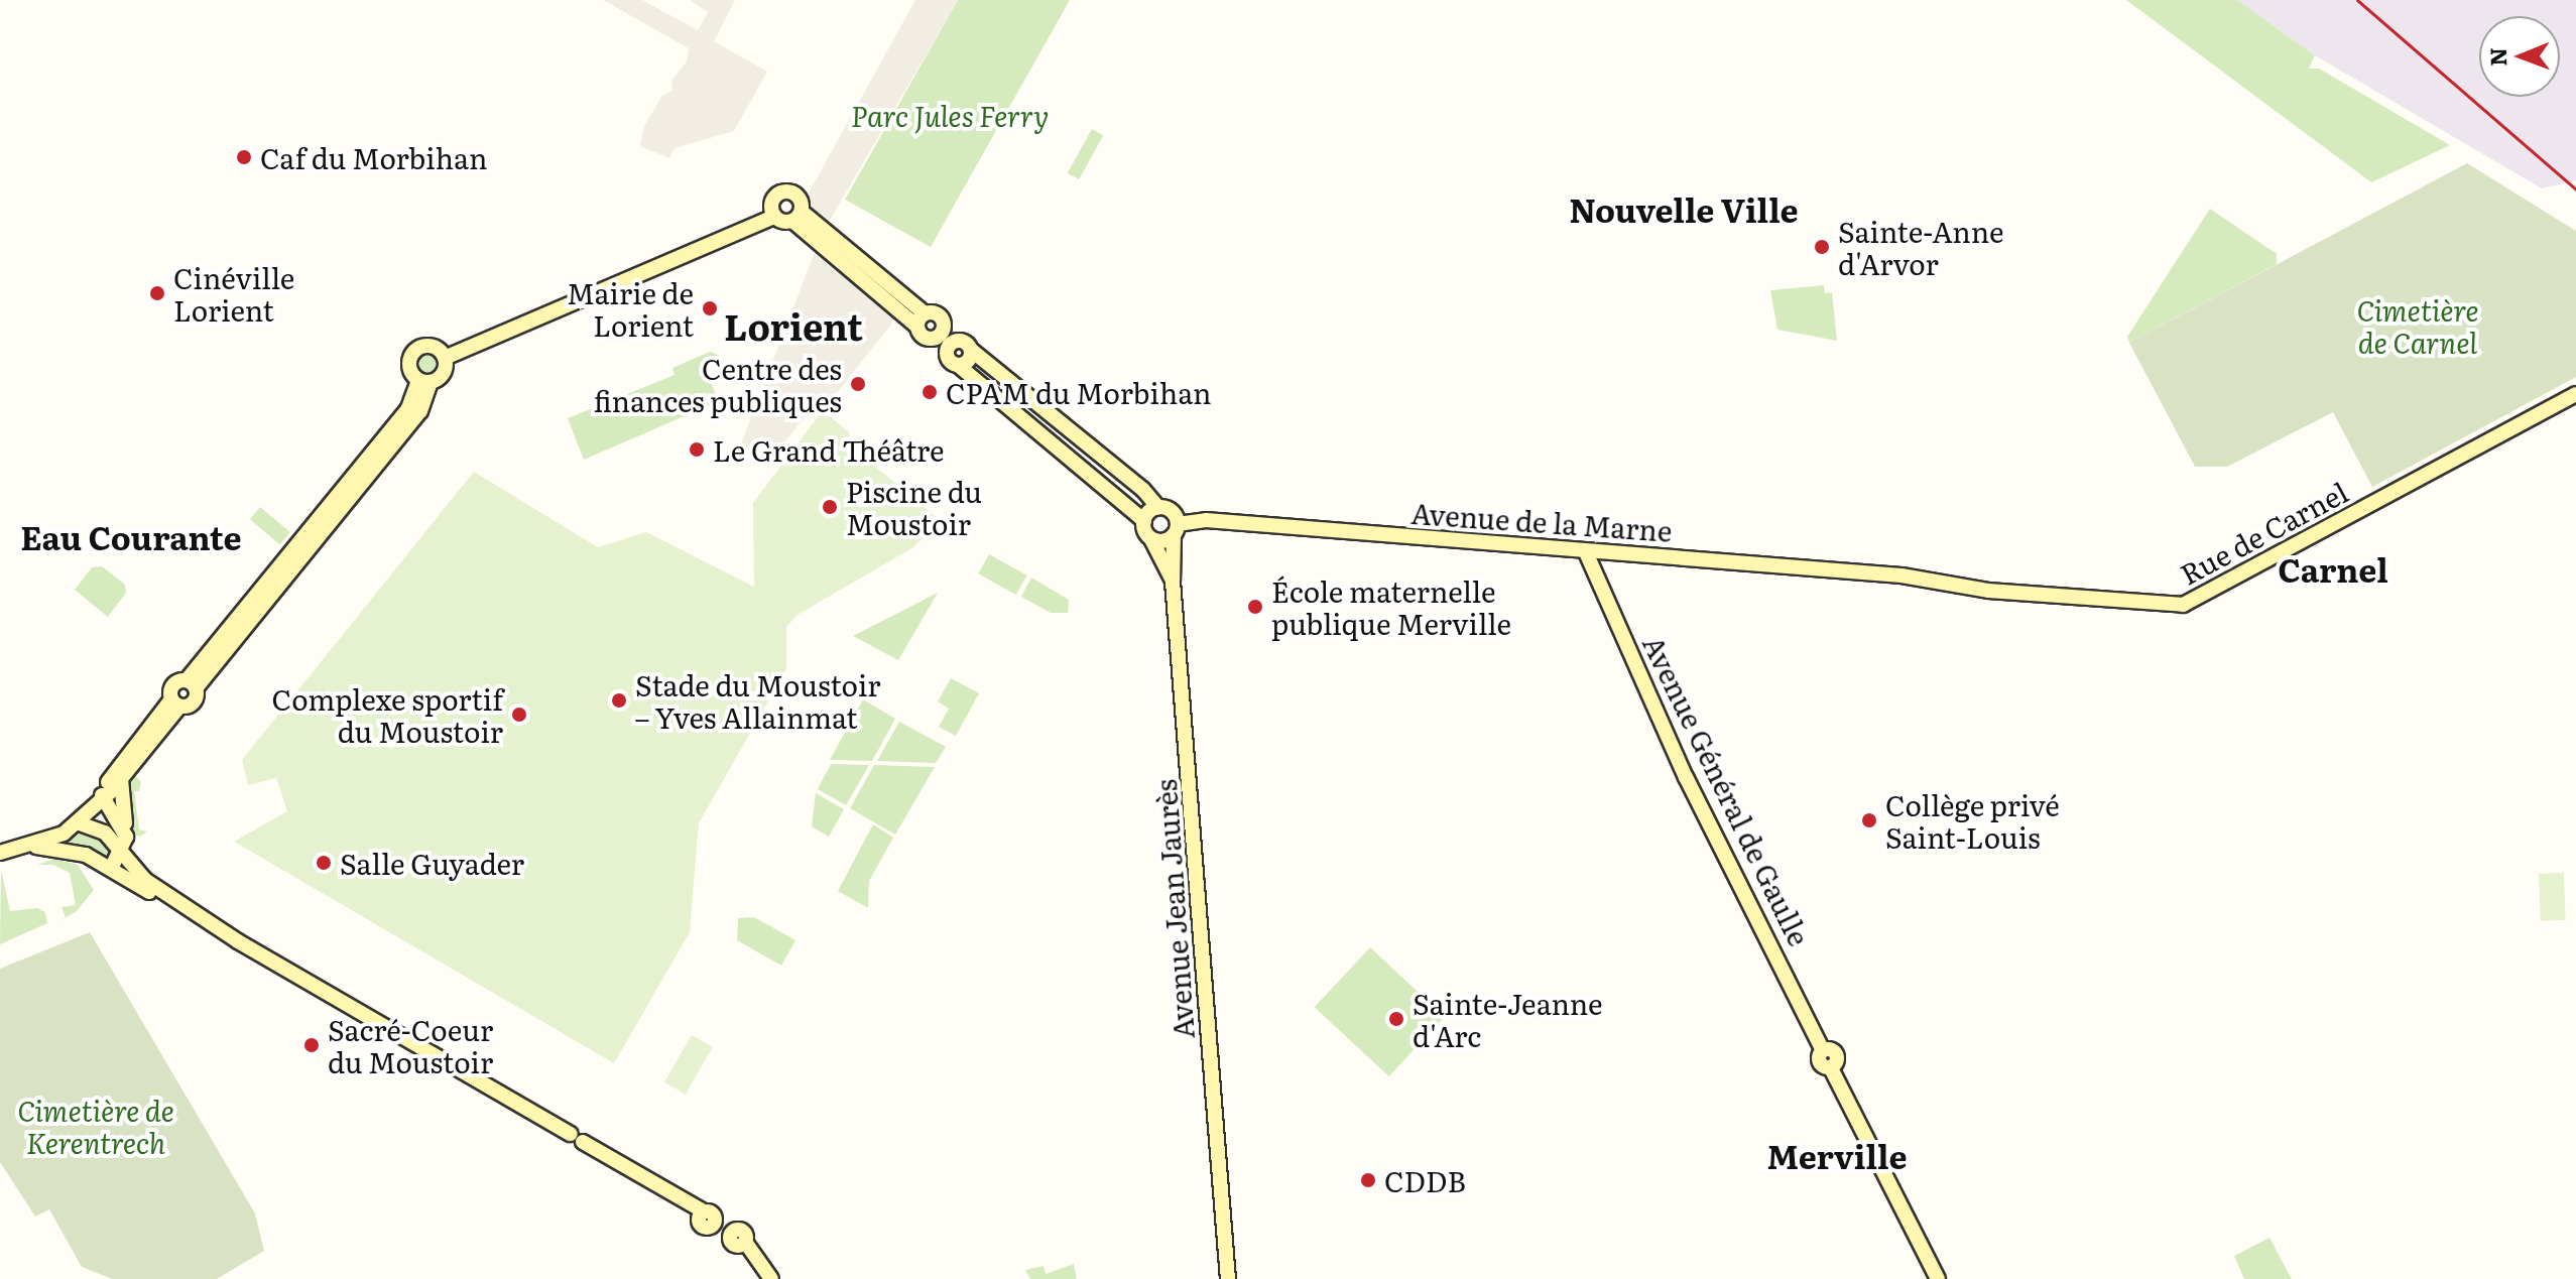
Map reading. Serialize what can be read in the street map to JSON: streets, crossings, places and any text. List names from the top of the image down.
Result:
{
  "streets": {
    "main road": [
      "Avenue de la Marne",
      "Rue de Carnel",
      "Avenue Général de Gaulle",
      "Avenue Jean Jaurès"
    ]
  },
  "crossings": [
    ["Avenue de la Marne", "Rue de Carnel"],
    ["Avenue de la Marne", "Avenue Général de Gaulle"],
    ["Avenue de la Marne", "Avenue Jean Jaurès"]
  ],
  "districts": [
    "Nouvelle Ville",
    "Lorient",
    "Eau Courante",
    "Carnel",
    "Merville"
  ],
  "parks": ["Parc Jules Ferry", "Cimetière de Carnel", "Cimetière de Kerentrech"],
  "places": [
    "Caf du Morbihan",
    "Sainte-Anne d'Arvor",
    "Cinéville Lorient",
    "Mairie de Lorient",
    "Centre des finances publiques",
    "CPAM du Morbihan",
    "Le Grand Théâtre",
    "Piscine du Moustoir",
    "École maternelle publique Merville",
    "Stade du Moustoir – Yves Allainmat",
    "Complexe sportif du Moustoir",
    "Collège privé Saint-Louis",
    "Salle Guyader",
    "Sainte-Jeanne d'Arc",
    "Sacré-Coeur du Moustoir",
    "CDDB"
  ],
  "north": "left"
}
